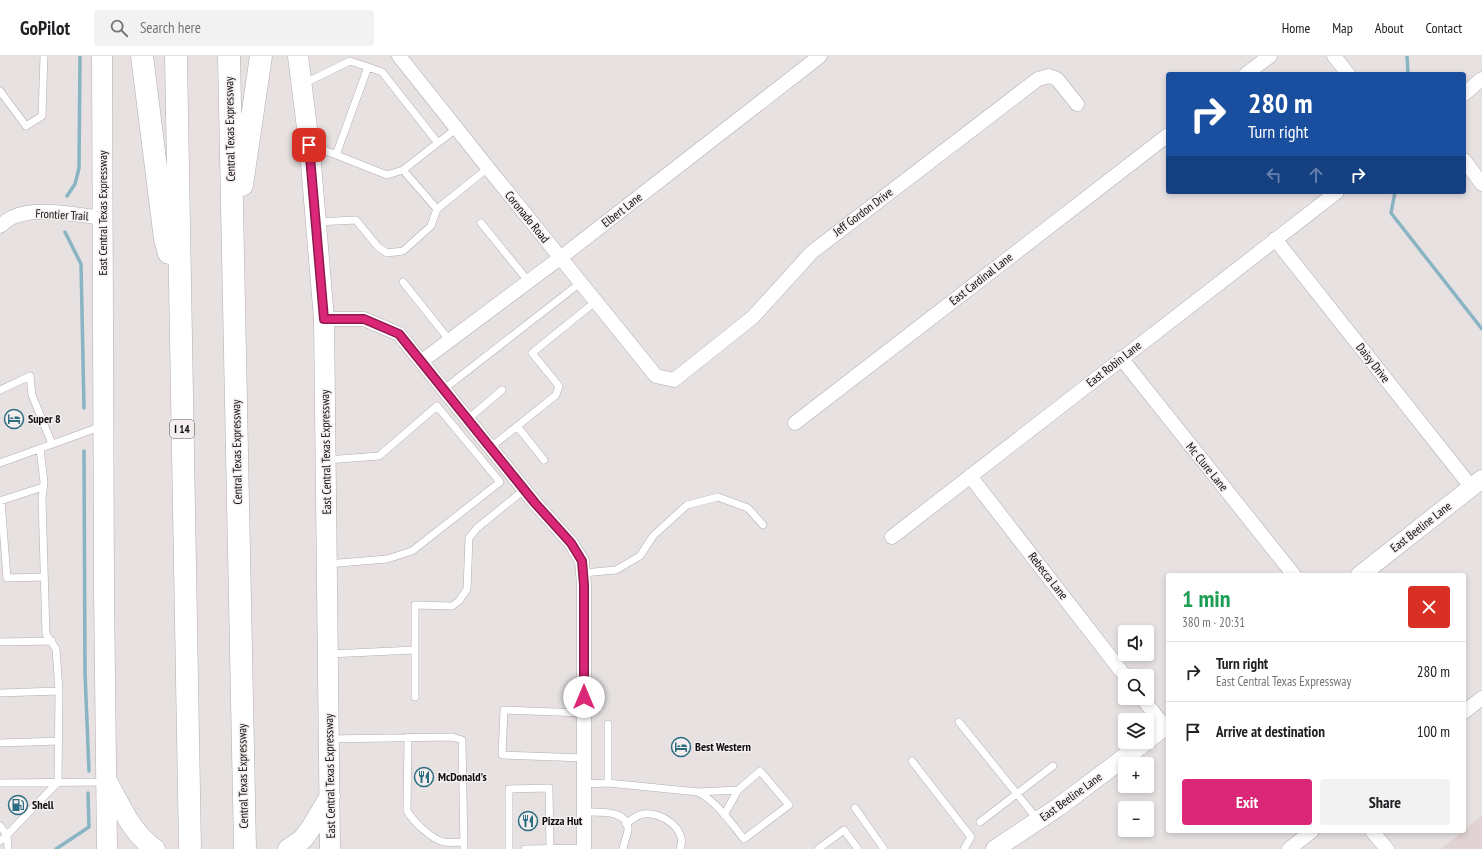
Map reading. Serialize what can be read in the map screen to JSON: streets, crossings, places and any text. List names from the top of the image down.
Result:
{
  "streets": {
    "highway": ["Central Texas Expressway", "I 14"],
    "main road": ["East Central Texas Expressway"],
    "street": [
      "Elbert Lane",
      "Jeff Gordon Drive",
      "Frontier Trail",
      "Coronado Road",
      "East Cardinal Lane",
      "Daisy Drive",
      "East Robin Lane",
      "Mc Clure Lane",
      "East Beeline Lane",
      "Rebecca Lane"
    ]
  },
  "crossings": [
    ["Elbert Lane", "Coronado Road"],
    ["Jeff Gordon Drive", "Coronado Road"],
    ["East Central Texas Expressway", "Frontier Trail"],
    ["Daisy Drive", "East Robin Lane"],
    ["Daisy Drive", "East Beeline Lane"],
    ["East Robin Lane", "Mc Clure Lane"],
    ["East Robin Lane", "Rebecca Lane"]
  ],
  "places": {
    "hotel": ["Super 8", "Best Western"],
    "restaurant": ["McDonald's", "Pizza Hut"],
    "fuel station": ["Shell"]
  },
  "page": {
    "header": "GoPilot",
    "search": "Search here",
    "nav": [
      "Home",
      "Map",
      "About",
      "Contact"
    ],
    "turn": ["280 m", "Turn right"],
    "heading": ["1 min", "380 m · 20:31"],
    "map_buttons": ["+", "−"],
    "list": [
      {
        "name": "Turn right",
        "note": "East Central Texas Expressway",
        "value": "280 m"
      },
      {
        "name": "Arrive at destination",
        "value": "100 m"
      }
    ],
    "buttons": ["Exit", "Share"]
  }
}
